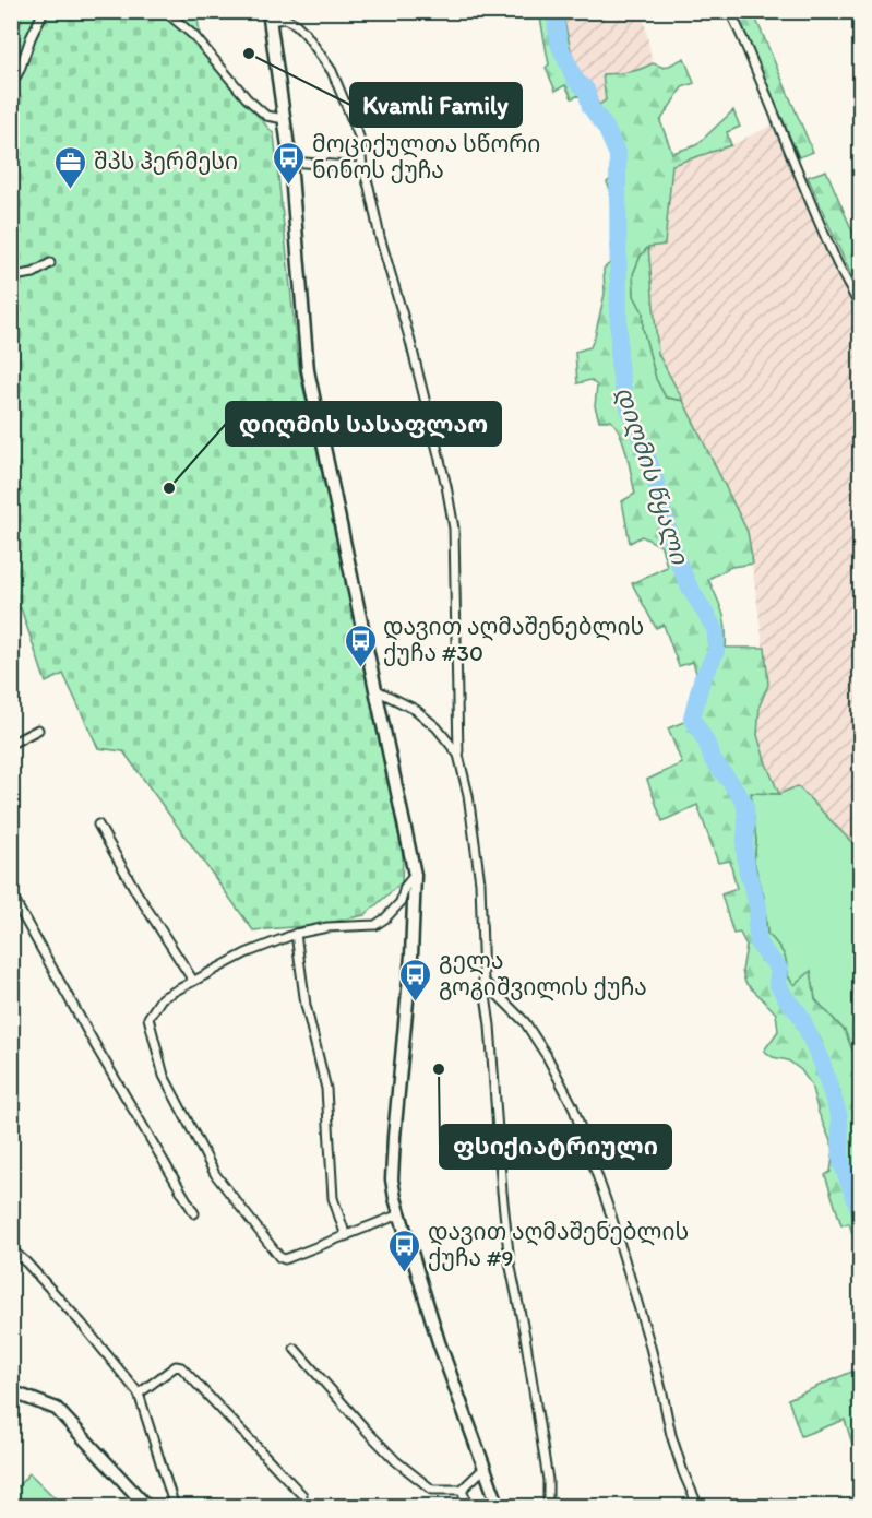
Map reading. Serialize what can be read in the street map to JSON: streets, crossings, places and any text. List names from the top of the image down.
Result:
{
  "water": ["დიღმის წყალი"],
  "places": {
    "other": ["Kvamli Family", "დიღმის სასაფლაო", "ფსიქიატრიული"],
    "bus stop": [
      "მოციქულთა სწორი ნინოს ქუჩა",
      "დავით აღმაშენებლის ქუჩა #30",
      "გელა გოგიშვილის ქუჩა",
      "დავით აღმაშენებლის ქუჩა #9"
    ],
    "office": ["შპს ჰერმესი"]
  }
}
